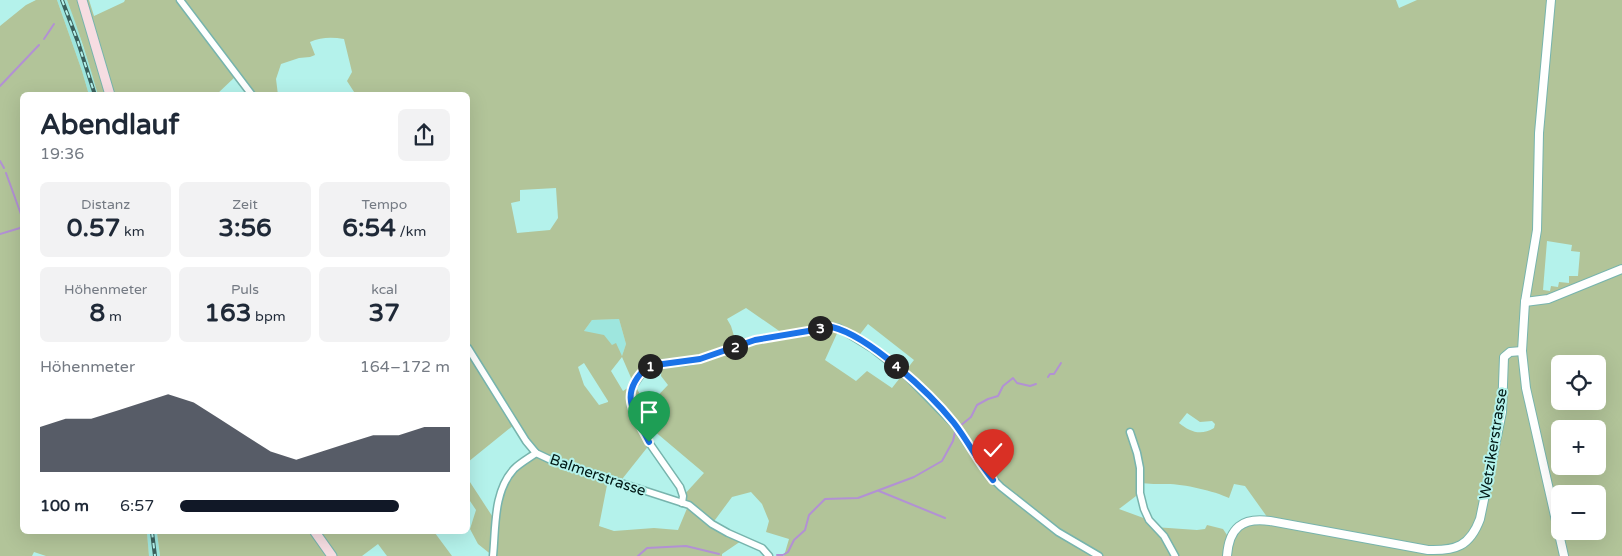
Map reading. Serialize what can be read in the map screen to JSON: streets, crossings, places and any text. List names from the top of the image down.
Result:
{
  "streets": {
    "street": ["Wetzikerstrasse", "Balmerstrasse"]
  },
  "page": {
    "heading": ["Abendlauf", "19:36"],
    "stats": [
      ["Distanz", "0.57 km"],
      ["Zeit", "3:56"],
      ["Tempo", "6:54 /km"],
      ["Höhenmeter", "8 m"],
      ["Puls", "163 bpm"],
      ["kcal", "37"]
    ],
    "pins": [
      "3",
      "2",
      "1",
      "4"
    ],
    "chart": ["Höhenmeter", "164–172 m"],
    "map_buttons": ["+", "−"],
    "list": [
      {
        "name": "100 m",
        "note": "6:57"
      }
    ]
  }
}
